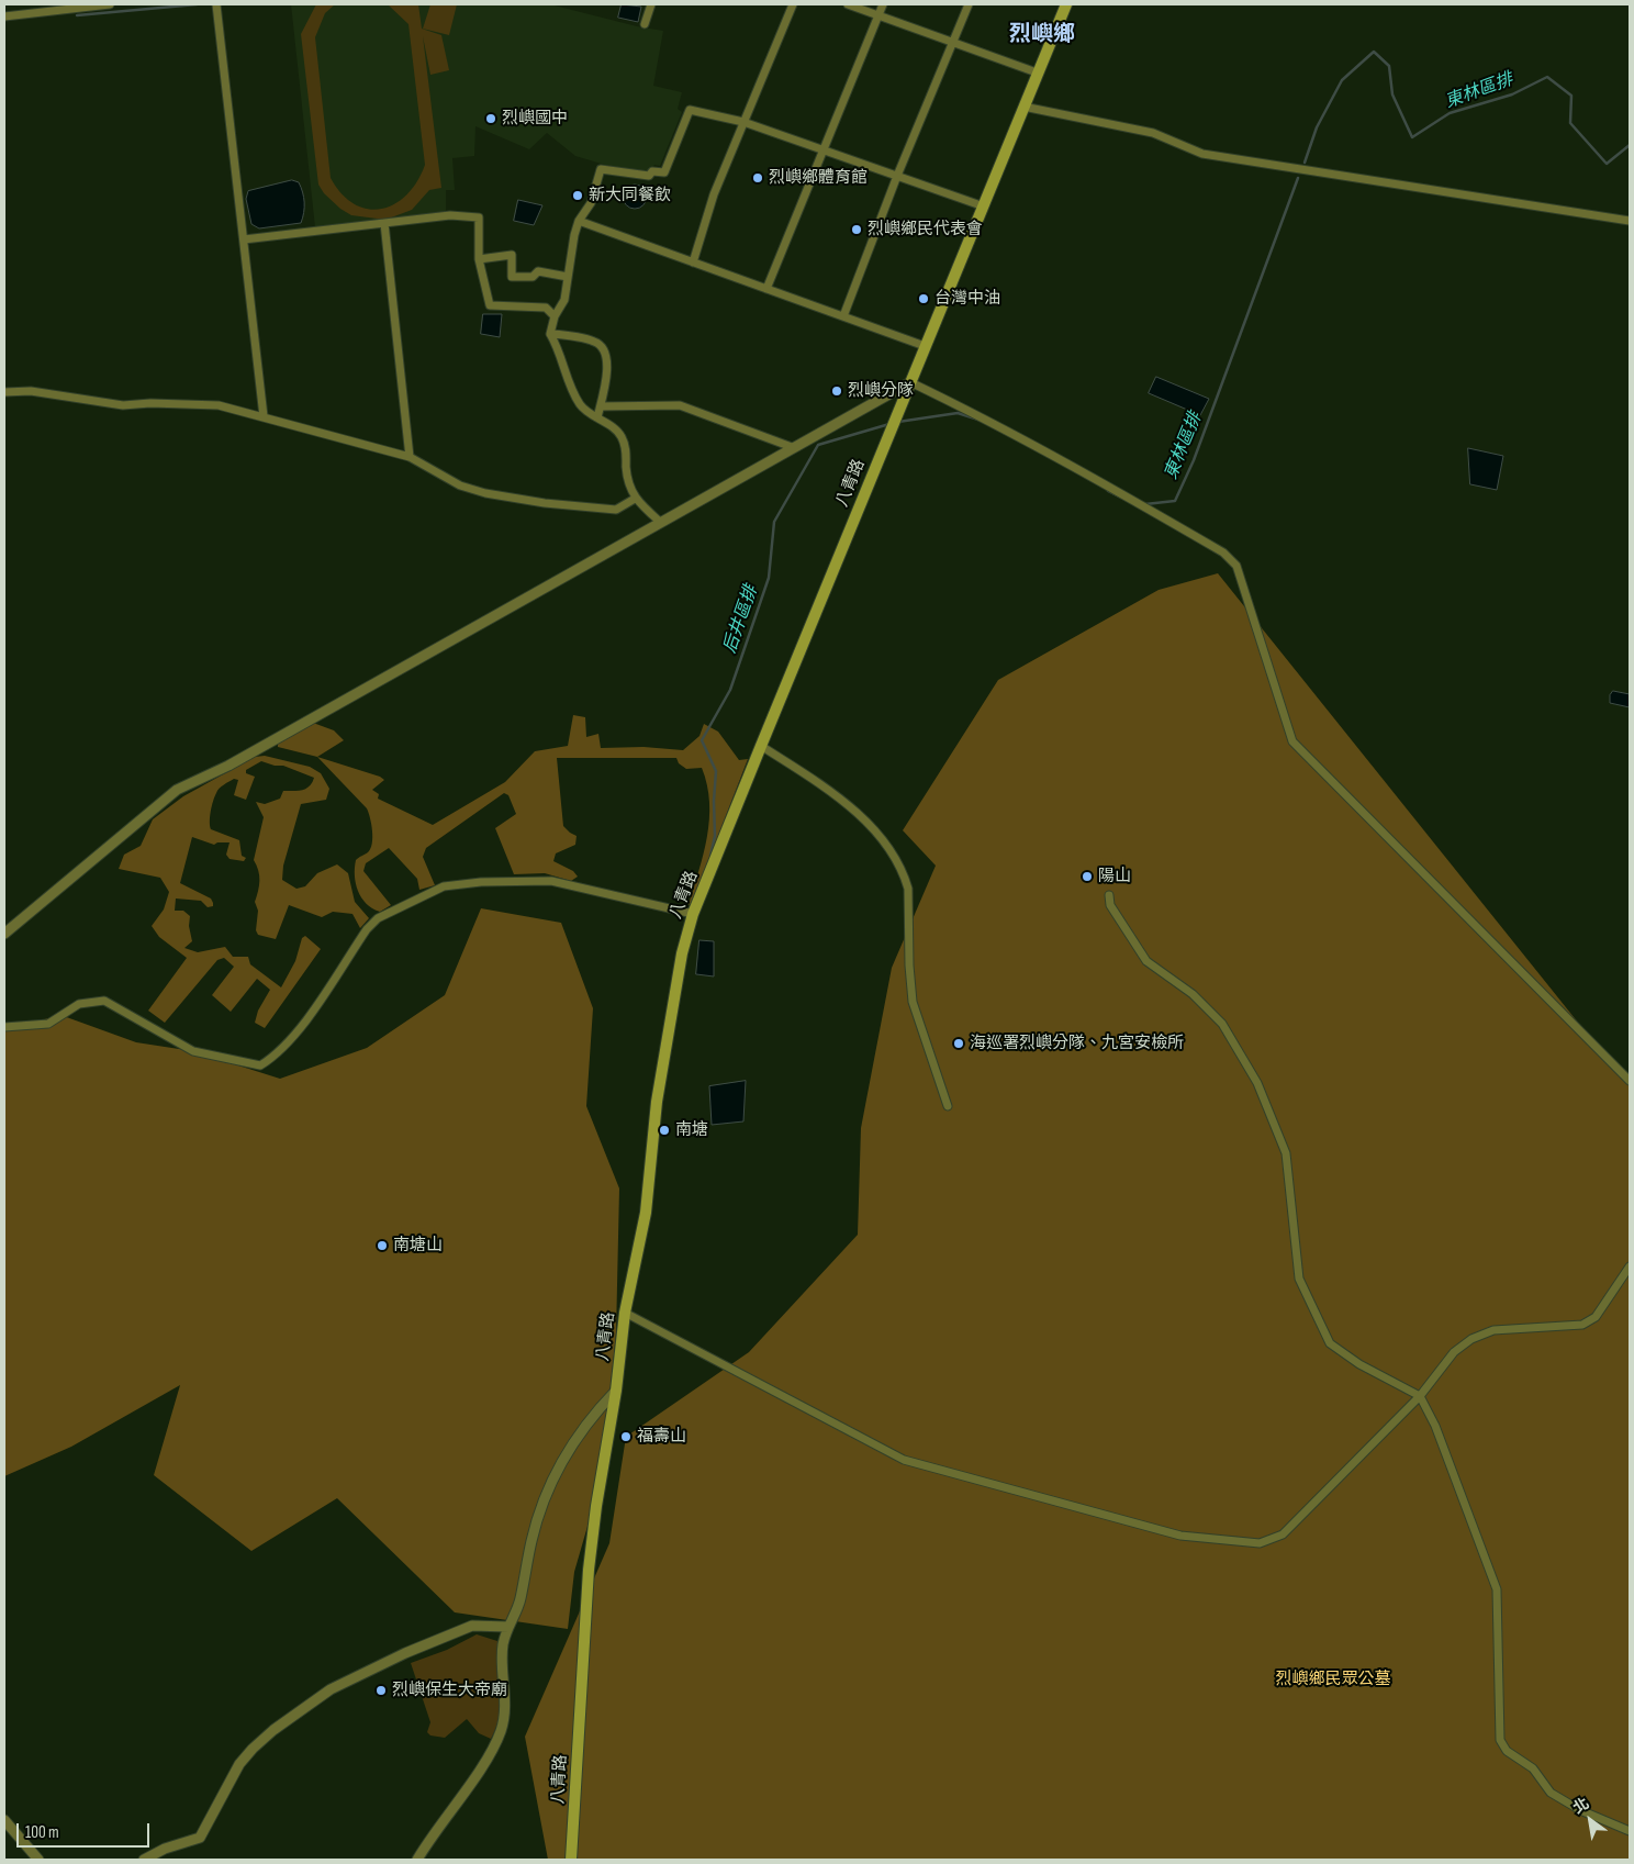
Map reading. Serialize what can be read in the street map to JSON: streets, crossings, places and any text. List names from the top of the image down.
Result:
{
  "streets": {
    "main road": ["八青路"]
  },
  "districts": ["烈嶼鄉"],
  "water": ["東林區排", "后井區排"],
  "parks": ["烈嶼鄉民眾公墓"],
  "places": [
    "烈嶼國中",
    "烈嶼鄉體育館",
    "新大同餐飲",
    "烈嶼鄉民代表會",
    "台灣中油",
    "烈嶼分隊",
    "陽山",
    "海巡署烈嶼分隊、九宮安檢所",
    "南塘",
    "南塘山",
    "福壽山",
    "烈嶼保生大帝廟"
  ],
  "scale_bar": "100 m",
  "north": "top left"
}
